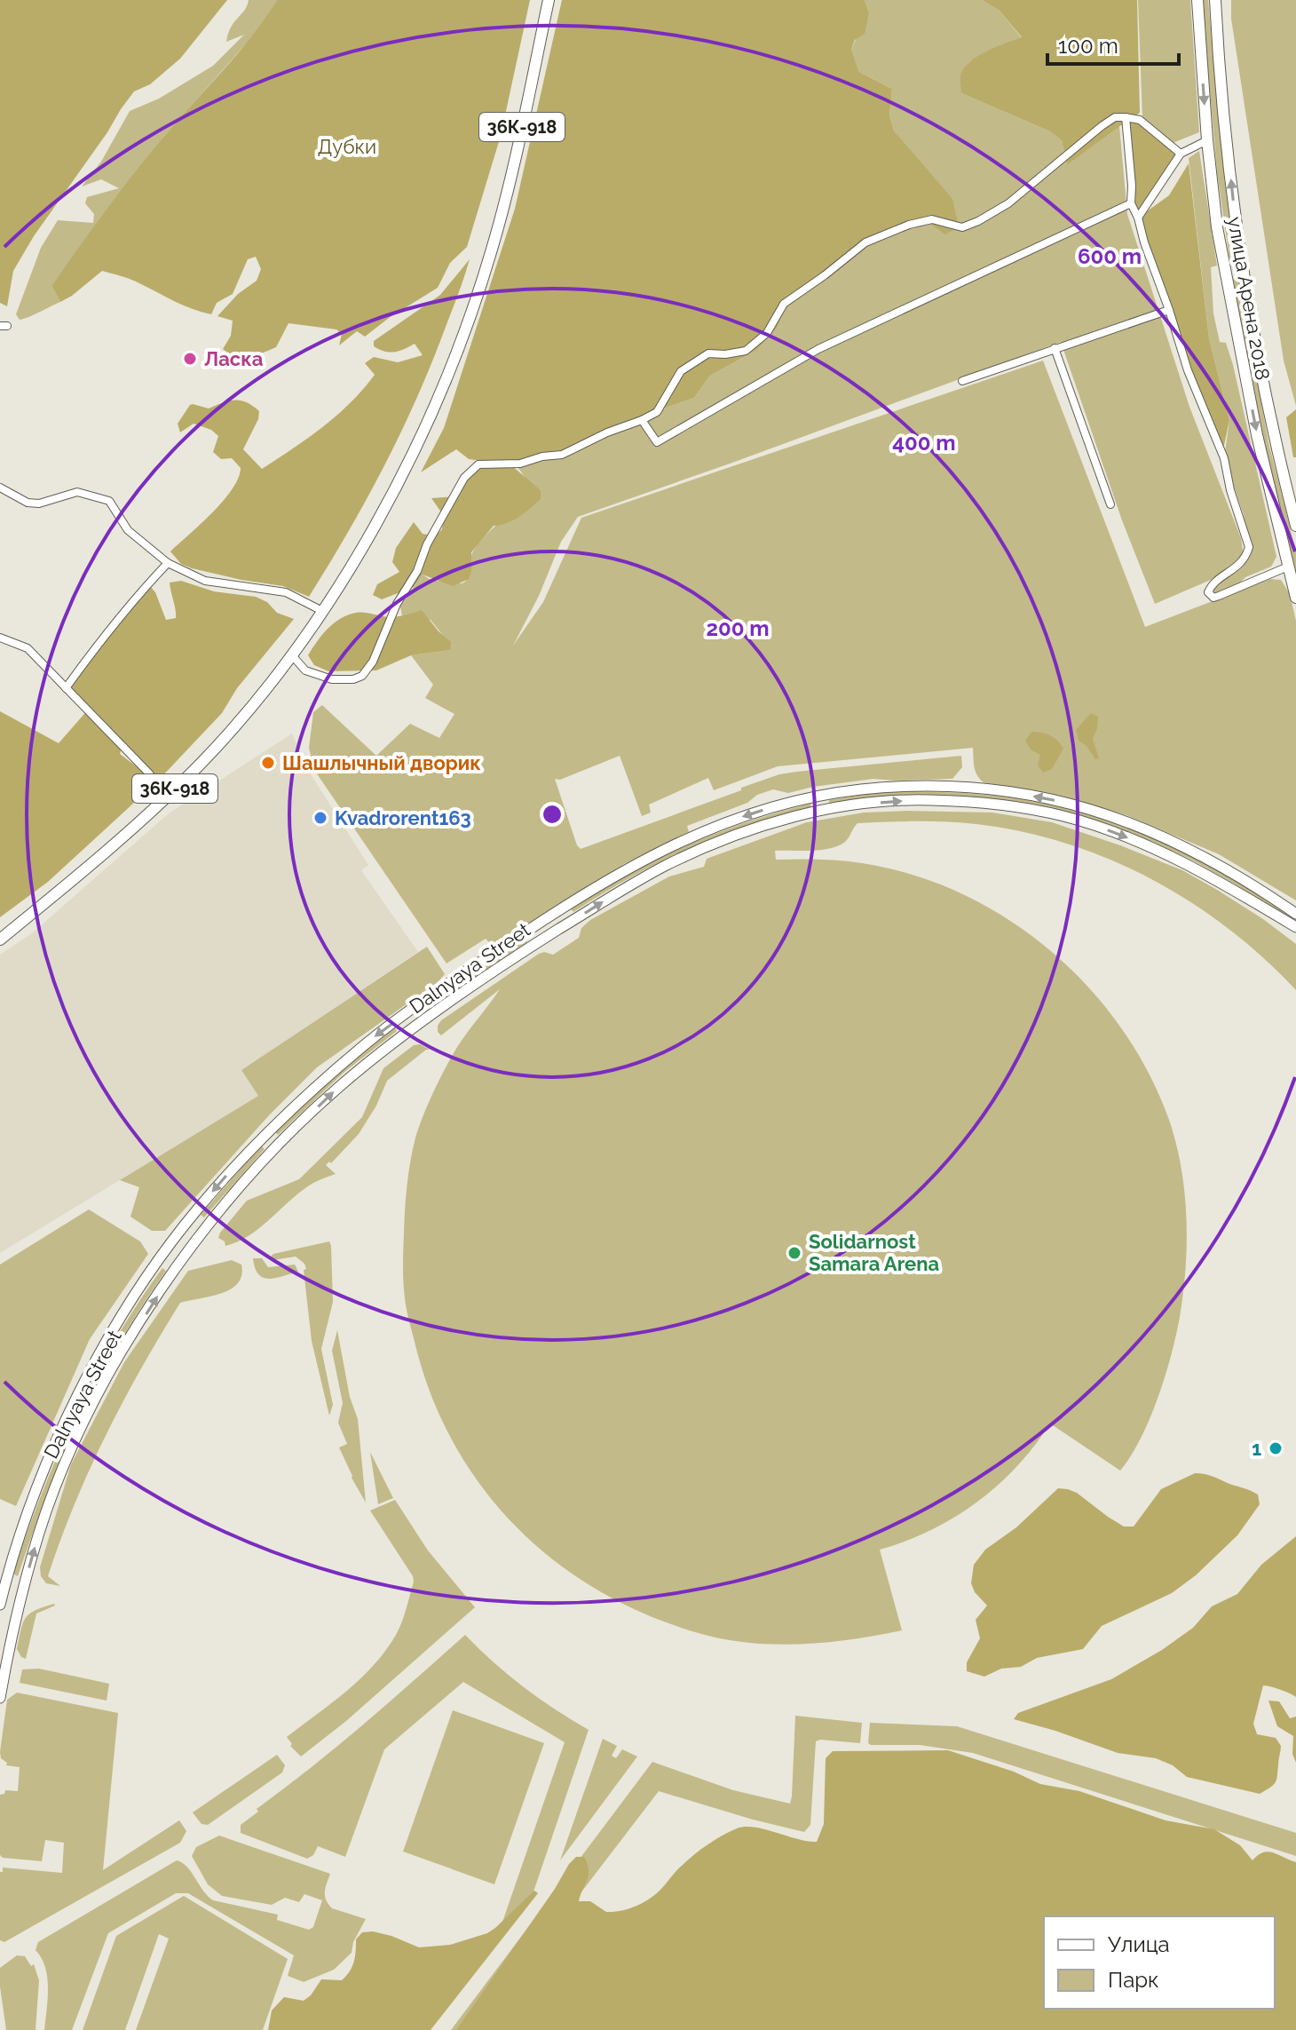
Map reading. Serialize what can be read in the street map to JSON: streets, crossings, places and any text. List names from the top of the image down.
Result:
{
  "streets": {
    "main road": ["36К-918", "улица Арена 2018", "Dalnyaya Street"]
  },
  "parks": ["Дубки"],
  "places": [
    "Ласка",
    "Шашлычный дворик",
    "Kvadrorent163",
    "Solidarnost Samara Arena",
    "1"
  ],
  "legend": ["Улица", "Парк"],
  "scale_bar": "100 m",
  "rings": ["600 m", "400 m", "200 m"]
}
